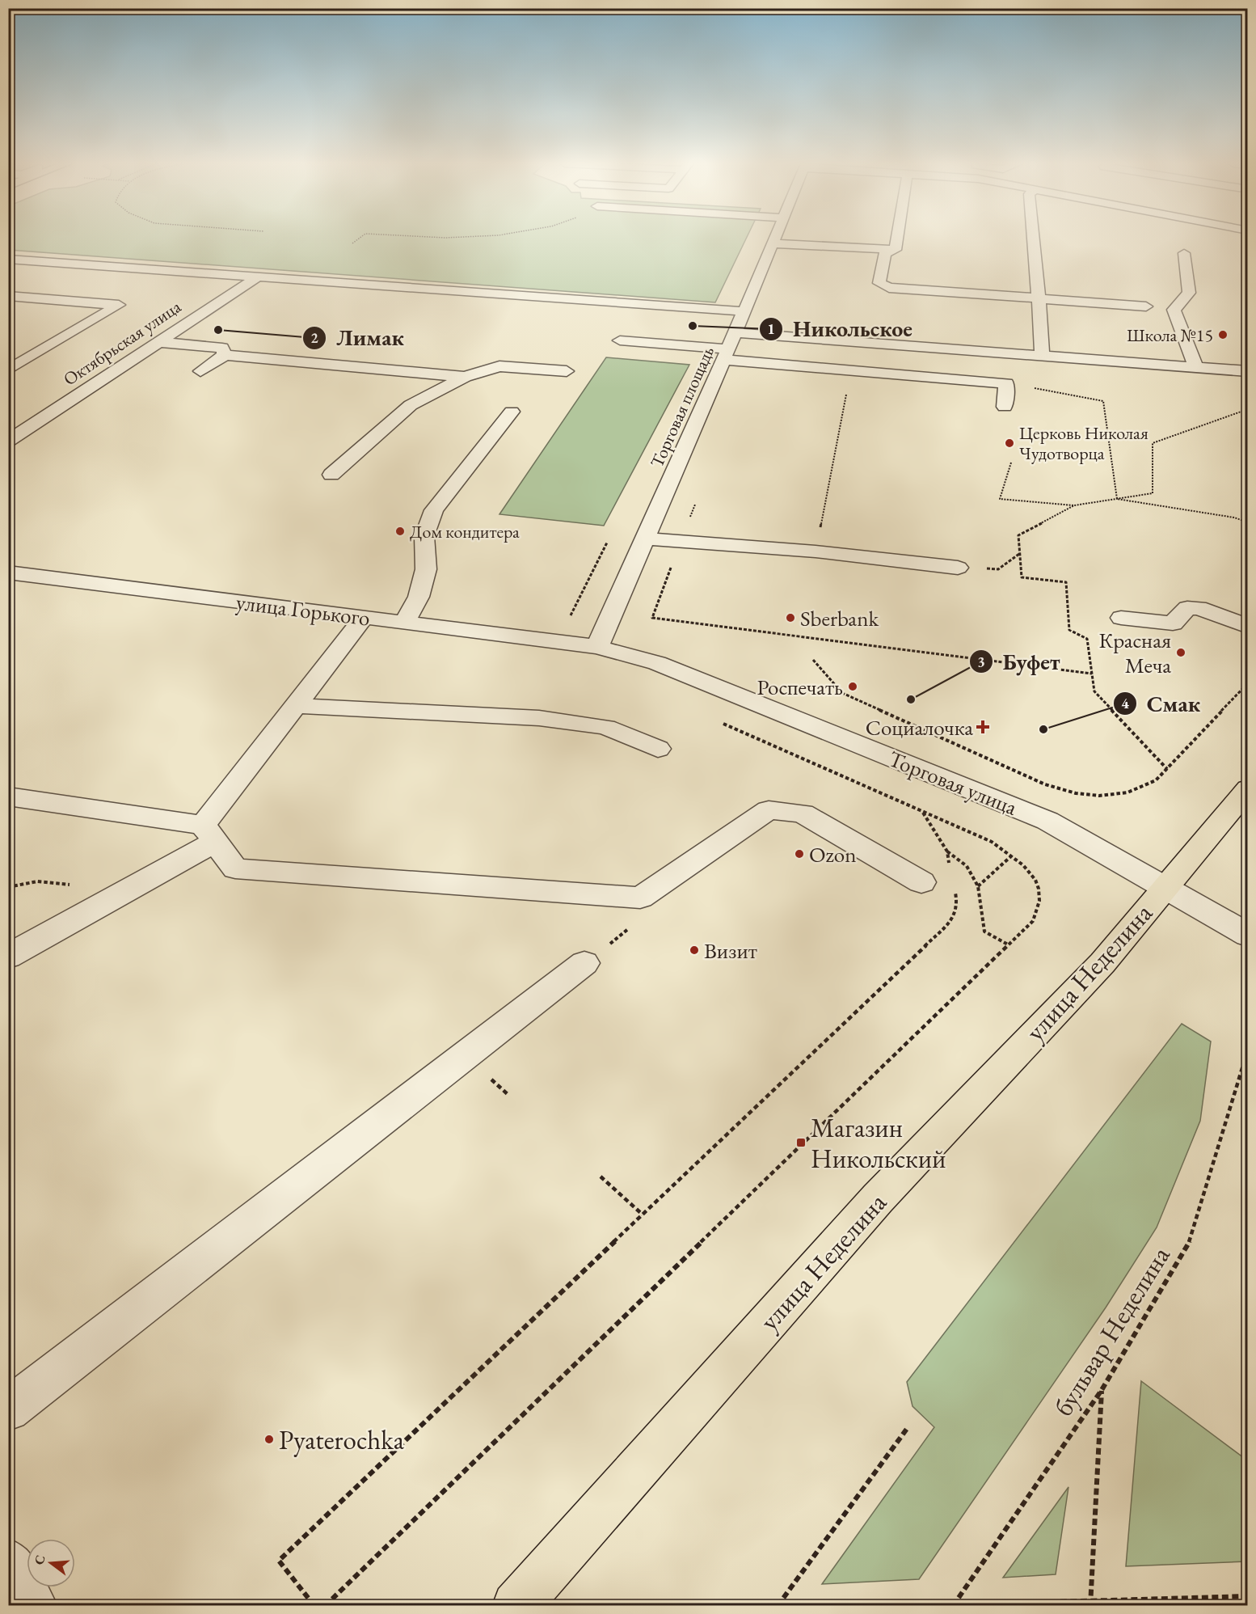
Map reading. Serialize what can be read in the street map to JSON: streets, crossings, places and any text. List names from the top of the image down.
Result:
{
  "streets": {
    "main road": ["улица Неделина"],
    "street": [
      "Октябрьская улица",
      "Торговая площадь",
      "улица Горького",
      "Торговая улица"
    ],
    "path": ["бульвар Неделина"]
  },
  "crossings": [
    ["Торговая площадь", "улица Горького"],
    ["Торговая площадь", "Торговая улица"],
    ["улица Горького", "Торговая улица"],
    ["Торговая улица", "улица Неделина"]
  ],
  "places": {
    "other": [
      "Никольское",
      "Лимак",
      "Школа №15",
      "Церковь Николая Чудотворца",
      "Дом кондитера",
      "Sberbank",
      "Красная Меча",
      "Роспечать",
      "Буфет",
      "Смак",
      "Ozon",
      "Визит",
      "Pyaterochka"
    ],
    "health": ["Социалочка"],
    "transit": ["Магазин Никольский"]
  },
  "north": "left"
}
